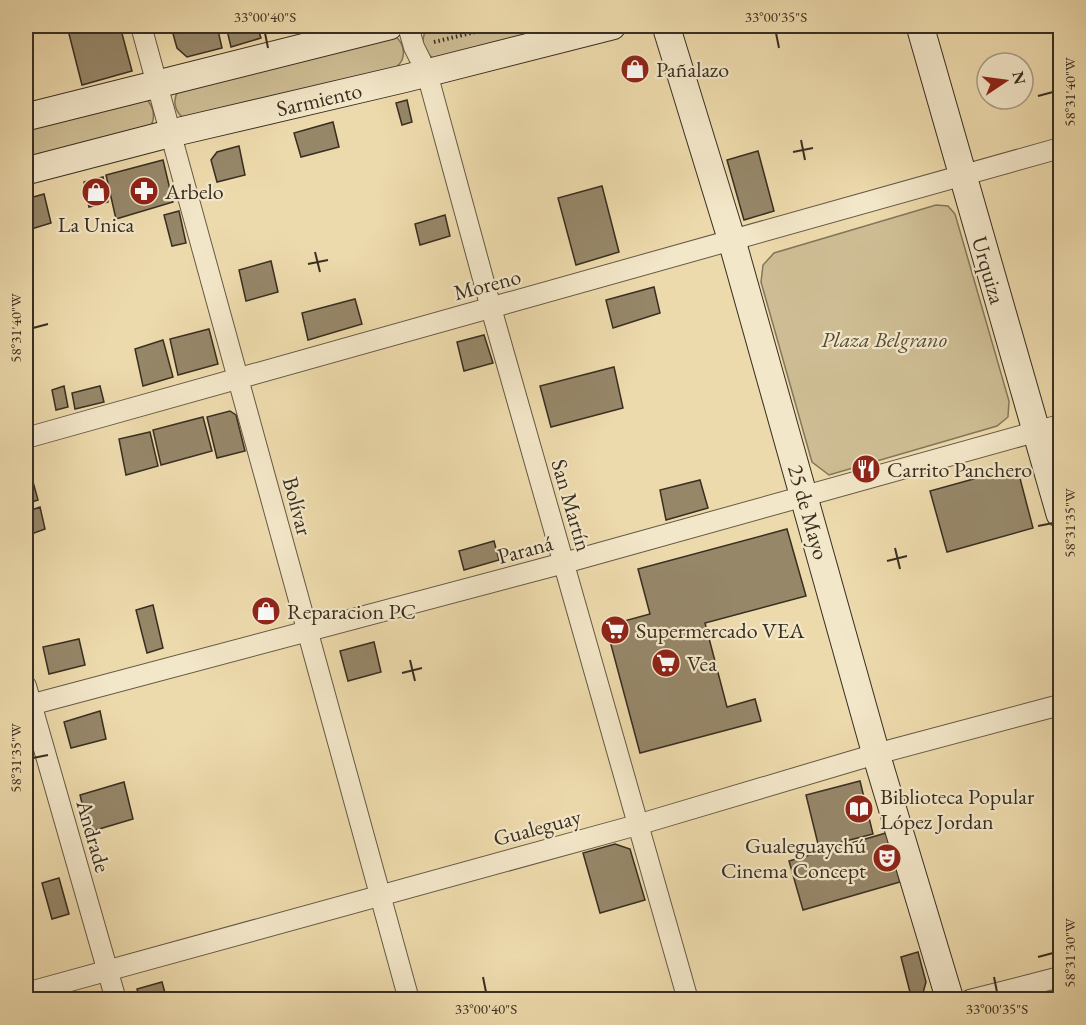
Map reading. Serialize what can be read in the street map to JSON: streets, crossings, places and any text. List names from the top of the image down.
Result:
{
  "streets": {
    "street": [
      "Sarmiento",
      "Urquiza",
      "Moreno",
      "San Martín",
      "Bolívar",
      "25 de Mayo",
      "Paraná",
      "Gualeguay",
      "Andrade"
    ]
  },
  "crossings": [
    ["Sarmiento", "San Martín"],
    ["Sarmiento", "Bolívar"],
    ["Urquiza", "Moreno"],
    ["Urquiza", "Paraná"],
    ["Moreno", "San Martín"],
    ["Moreno", "Bolívar"],
    ["Moreno", "25 de Mayo"],
    ["San Martín", "Paraná"],
    ["San Martín", "Gualeguay"],
    ["Bolívar", "Paraná"],
    ["Bolívar", "Gualeguay"],
    ["25 de Mayo", "Paraná"],
    ["25 de Mayo", "Gualeguay"],
    ["Paraná", "Andrade"],
    ["Gualeguay", "Andrade"]
  ],
  "parks": ["Plaza Belgrano"],
  "places": {
    "shop": ["Pañalazo", "La Unica", "Reparacion PC"],
    "pharmacy": ["Arbelo"],
    "restaurant": ["Carrito Panchero"],
    "supermarket": ["Supermercado VEA", "Vea"],
    "library": ["Biblioteca Popular López Jordan"],
    "theatre": ["Gualeguaychú Cinema Concept"]
  },
  "north": "right",
  "coordinates": [
    "33°00'40\"S",
    "33°00'35\"S",
    "58°31'40\"W",
    "58°31'35\"W",
    "58°31'30\"W"
  ]
}
